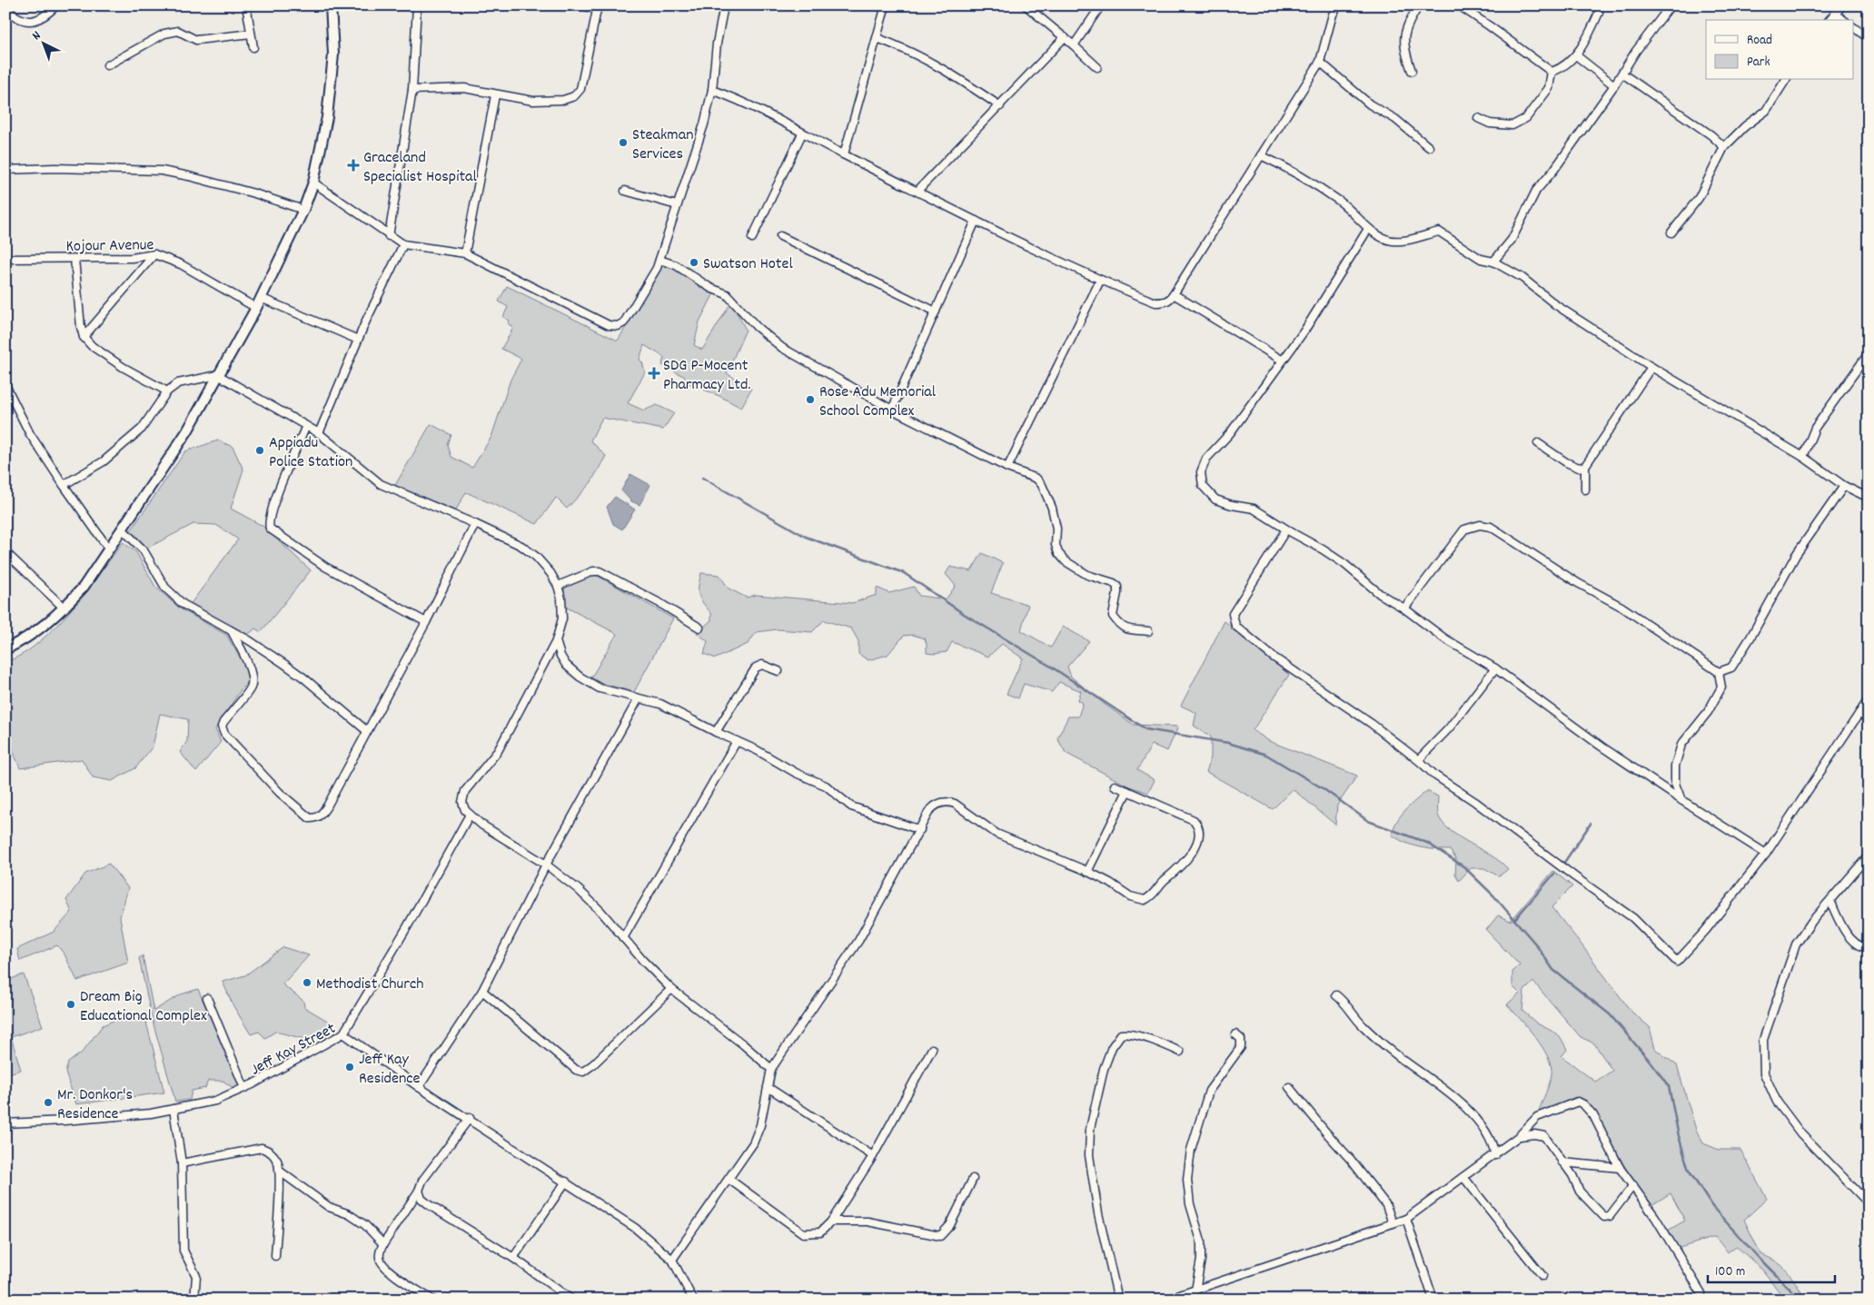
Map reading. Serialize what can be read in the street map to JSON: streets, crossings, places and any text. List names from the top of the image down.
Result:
{
  "streets": {
    "street": ["Kojour Avenue", "Jeff Kay Street"]
  },
  "places": {
    "other": [
      "Steakman Services",
      "Swatson Hotel",
      "Rose Adu Memorial School Complex",
      "Appiadu Police Station",
      "Methodist Church",
      "Dream Big Educational Complex",
      "Jeff Kay Residence",
      "Mr. Donkor's Residence"
    ],
    "health": ["Graceland Specialist Hospital", "SDG P-Mocent Pharmacy Ltd."]
  },
  "legend": ["Road", "Park"],
  "scale_bar": "100 m",
  "north": "top left"
}
